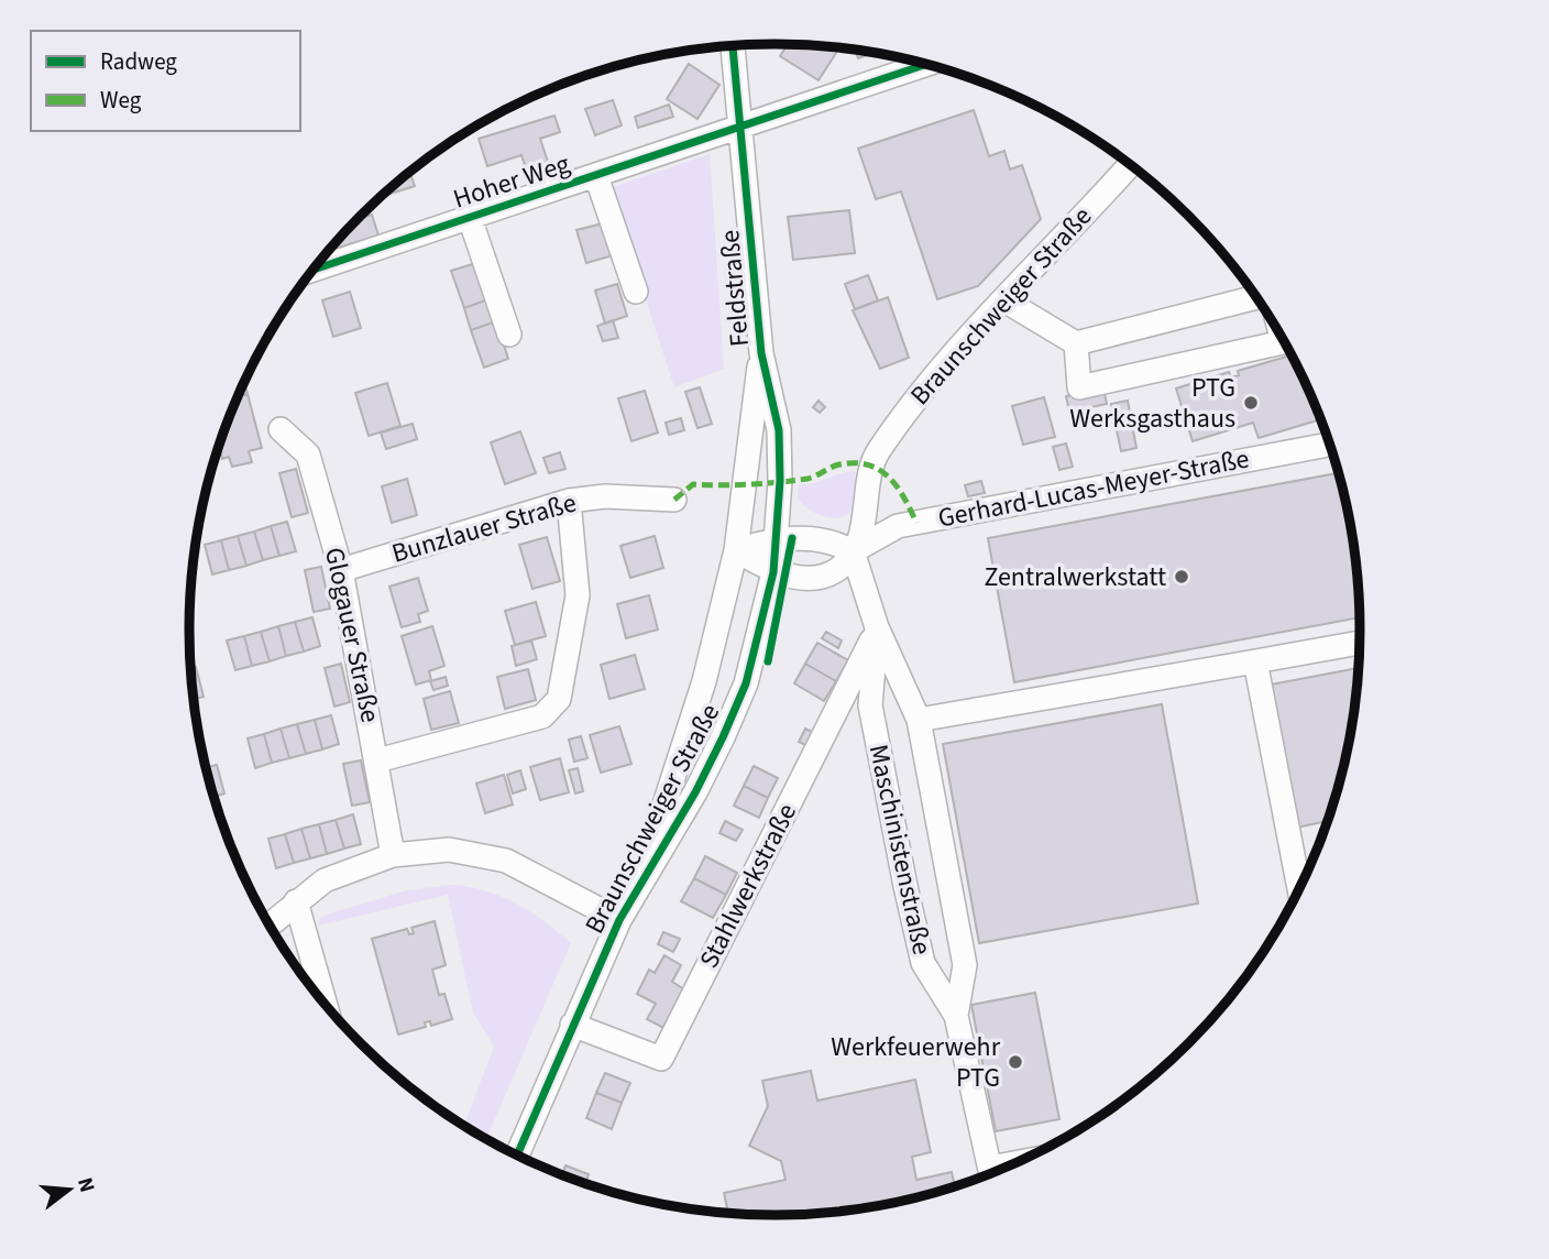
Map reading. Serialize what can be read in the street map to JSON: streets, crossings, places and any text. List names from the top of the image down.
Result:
{
  "streets": {
    "street": [
      "Hoher Weg",
      "Feldstraße",
      "Braunschweiger Straße",
      "Gerhard-Lucas-Meyer-Straße",
      "Bunzlauer Straße",
      "Glogauer Straße",
      "Maschinistenstraße",
      "Stahlwerkstraße"
    ]
  },
  "crossings": [
    ["Hoher Weg", "Feldstraße"],
    ["Feldstraße", "Braunschweiger Straße"],
    ["Feldstraße", "Gerhard-Lucas-Meyer-Straße"],
    ["Braunschweiger Straße", "Gerhard-Lucas-Meyer-Straße"],
    ["Braunschweiger Straße", "Maschinistenstraße"],
    ["Braunschweiger Straße", "Stahlwerkstraße"],
    ["Gerhard-Lucas-Meyer-Straße", "Maschinistenstraße"],
    ["Bunzlauer Straße", "Glogauer Straße"],
    ["Maschinistenstraße", "Stahlwerkstraße"]
  ],
  "places": ["PTG Werksgasthaus", "Zentralwerkstatt", "Werkfeuerwehr PTG"],
  "legend": ["Radweg", "Weg"],
  "north": "right"
}
